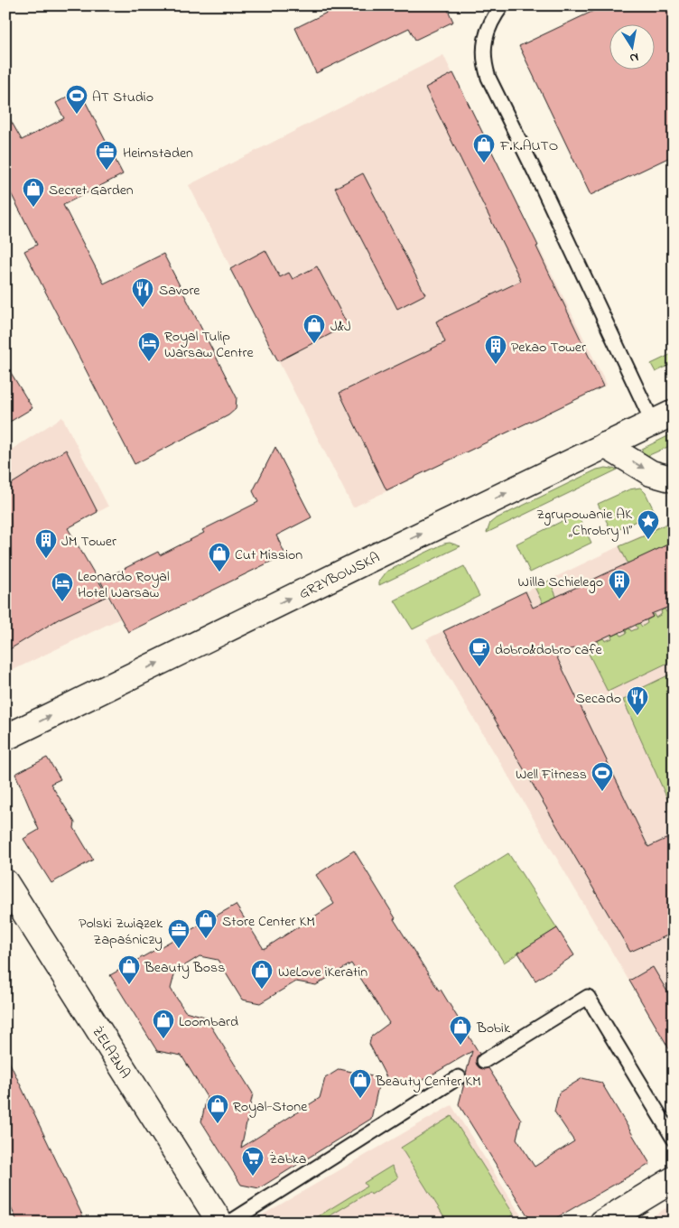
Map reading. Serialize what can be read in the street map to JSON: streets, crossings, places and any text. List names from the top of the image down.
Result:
{
  "streets": {
    "street": ["GRZYBOWSKA", "ŻELAZNA"]
  },
  "one_way": ["GRZYBOWSKA"],
  "places": {
    "sports": ["AT Studio", "Well Fitness"],
    "shop": [
      "F.K.AUTO",
      "Secret Garden",
      "J&J",
      "Cut Mission",
      "Store Center KM",
      "Beauty Boss",
      "WeLove iKeratin",
      "Loombard",
      "Bobik",
      "Beauty Center KM",
      "Royal-Stone"
    ],
    "office": ["Heimstaden", "Polski Związek Zapaśniczy"],
    "restaurant": ["Savore", "Secado"],
    "hotel": ["Royal Tulip Warsaw Centre", "Leonardo Royal Hotel Warsaw"],
    "building": ["Pekao Tower", "JM Tower", "Willa Schielego"],
    "place": ["Zgrupowanie AK „Chrobry II”"],
    "cafe": ["dobro&dobro cafe"],
    "supermarket": ["Żabka"]
  },
  "north": "bottom"
}
